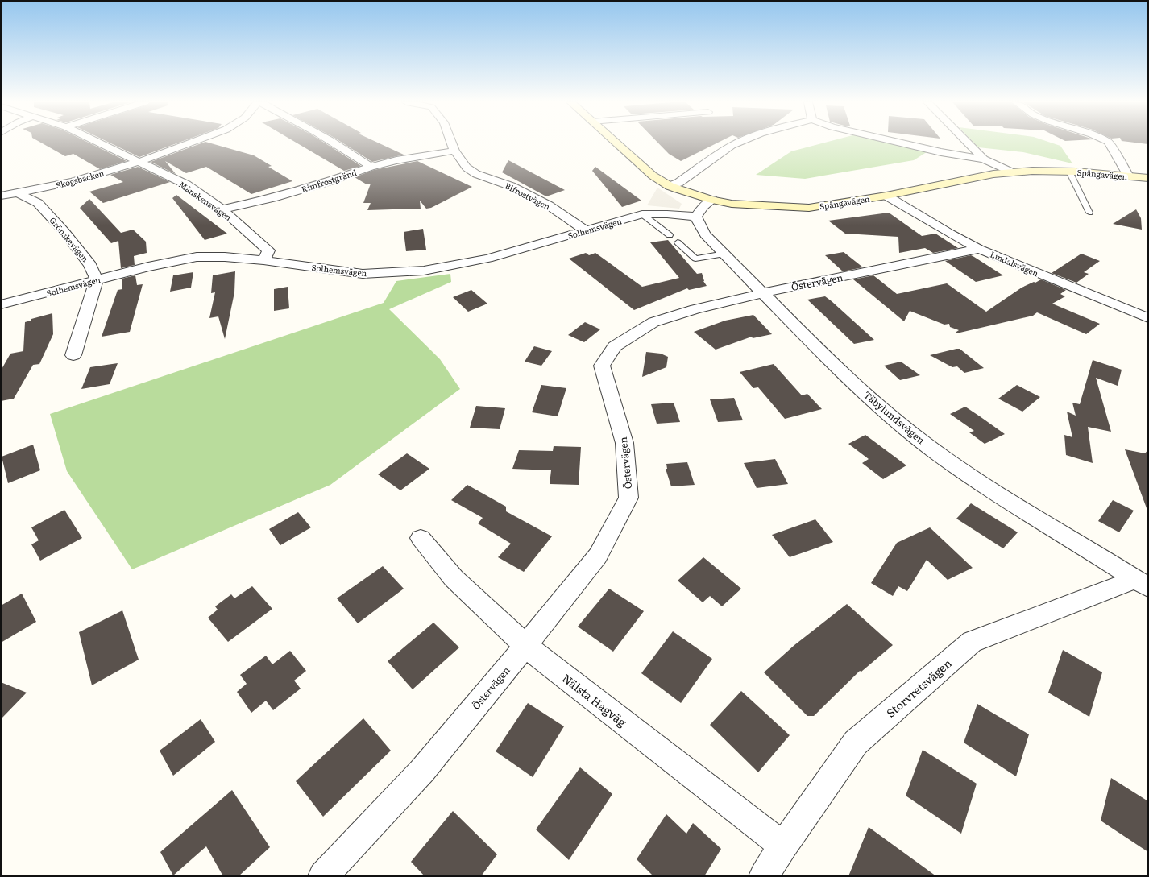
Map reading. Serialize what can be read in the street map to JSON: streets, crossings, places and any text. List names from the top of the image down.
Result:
{
  "streets": {
    "street": [
      "Spångavägen",
      "Skogsbacken",
      "Rimfrostgränd",
      "Bifrostvägen",
      "Månskensvägen",
      "Solhemsvägen",
      "Grönskevägen",
      "Lindalsvägen",
      "Östervägen",
      "Täbylundsvägen",
      "Storvretsvägen",
      "Nälsta Hagväg"
    ]
  },
  "crossings": [
    ["Spångavägen", "Lindalsvägen"],
    ["Skogsbacken", "Månskensvägen"],
    ["Skogsbacken", "Grönskevägen"],
    ["Rimfrostgränd", "Bifrostvägen"],
    ["Rimfrostgränd", "Månskensvägen"],
    ["Bifrostvägen", "Solhemsvägen"],
    ["Månskensvägen", "Solhemsvägen"],
    ["Solhemsvägen", "Grönskevägen"],
    ["Solhemsvägen", "Täbylundsvägen"],
    ["Lindalsvägen", "Östervägen"],
    ["Östervägen", "Täbylundsvägen"],
    ["Östervägen", "Nälsta Hagväg"],
    ["Täbylundsvägen", "Storvretsvägen"],
    ["Storvretsvägen", "Nälsta Hagväg"]
  ]
}
